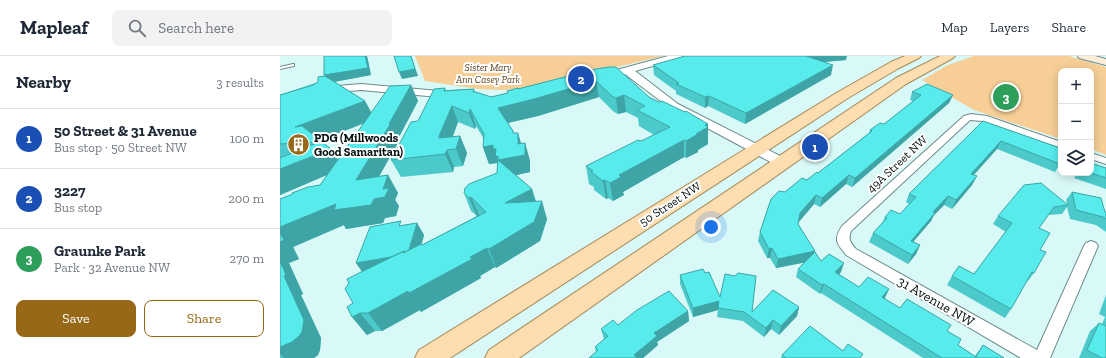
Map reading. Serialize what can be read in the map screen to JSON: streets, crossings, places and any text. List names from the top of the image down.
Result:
{
  "streets": {
    "main road": ["50 Street NW"],
    "street": ["49A Street NW", "31 Avenue NW"]
  },
  "crossings": [
    ["49A Street NW", "31 Avenue NW"]
  ],
  "parks": ["Sister Mary Ann Casey Park"],
  "places": {
    "building": ["PDG (Millwoods Good Samaritan)"]
  },
  "page": {
    "header": "Mapleaf",
    "search": "Search here",
    "nav": ["Map", "Layers", "Share"],
    "heading": ["Nearby", "3 results"],
    "pins": ["2", "3", "1"],
    "map_buttons": ["+", "−"],
    "list": [
      {
        "mark": "1",
        "name": "50 Street & 31 Avenue",
        "note": "Bus stop · 50 Street NW",
        "value": "100 m"
      },
      {
        "mark": "2",
        "name": "3227",
        "note": "Bus stop",
        "value": "200 m"
      },
      {
        "mark": "3",
        "name": "Graunke Park",
        "note": "Park · 32 Avenue NW",
        "value": "270 m"
      }
    ],
    "buttons": ["Save", "Share"]
  }
}
